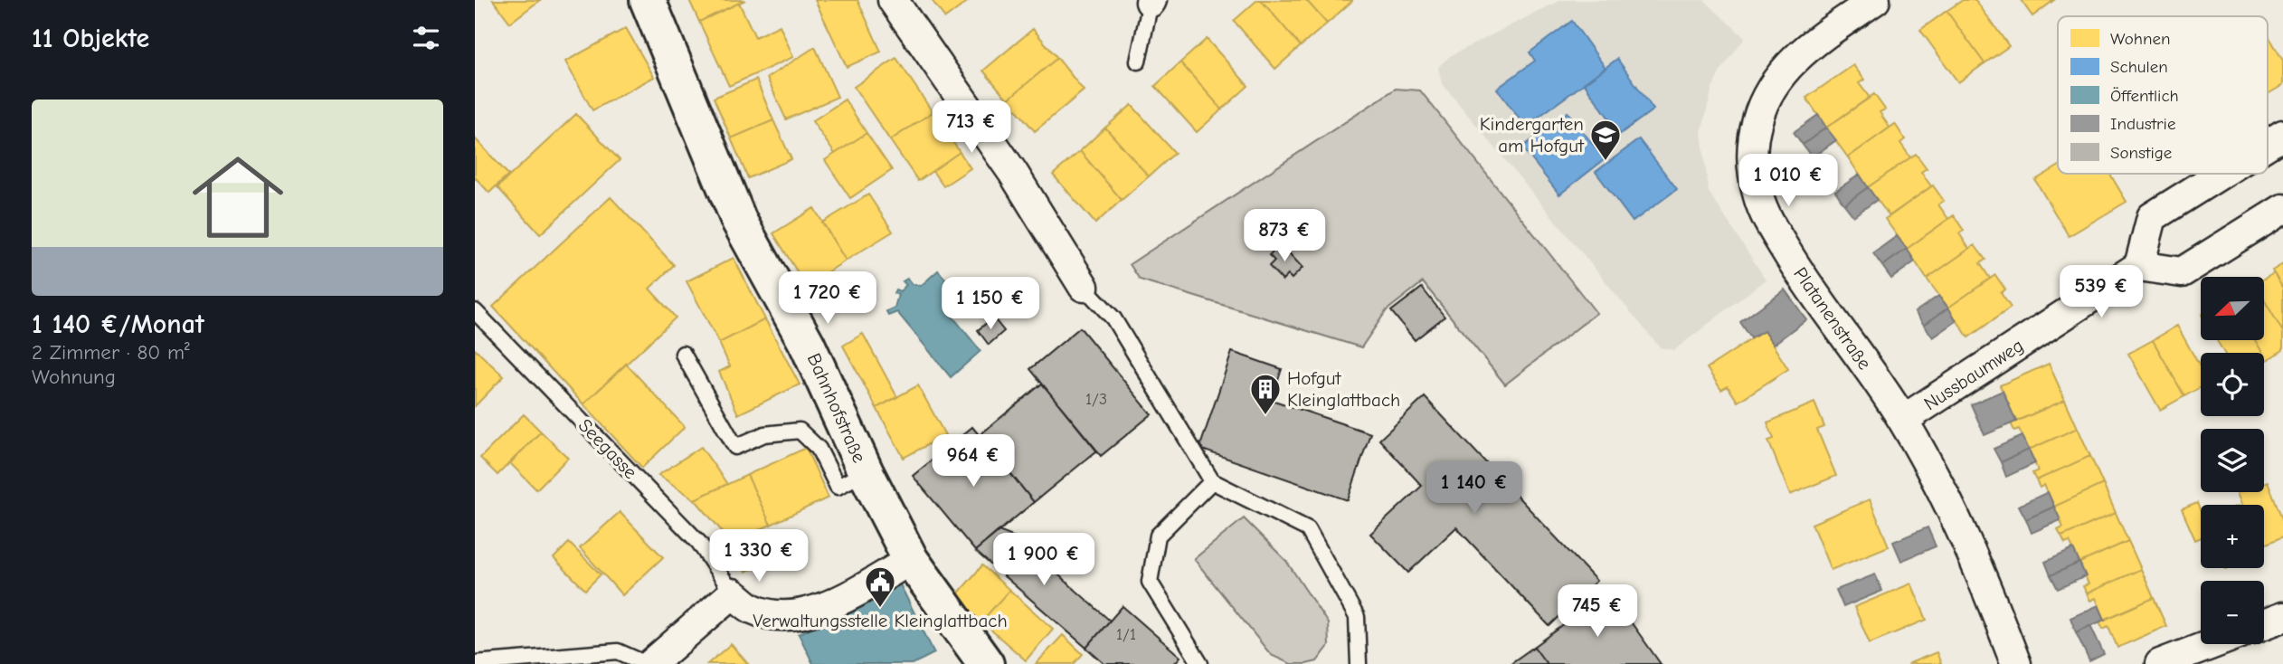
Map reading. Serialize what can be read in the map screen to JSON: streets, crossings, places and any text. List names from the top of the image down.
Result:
{
  "streets": {
    "main road": ["Bahnhofstraße"],
    "street": ["Platanenstraße", "Nussbaumweg", "Seegasse"]
  },
  "crossings": [
    ["Platanenstraße", "Nussbaumweg"],
    ["Bahnhofstraße", "Seegasse"]
  ],
  "places": {
    "school or university": ["Kindergarten am Hofgut"],
    "building": ["Hofgut Kleinglattbach"],
    "public building": ["Verwaltungsstelle Kleinglattbach"]
  },
  "house_numbers": ["1/3", "1/1"],
  "legend": [
    "Wohnen",
    "Schulen",
    "Öffentlich",
    "Industrie",
    "Sonstige"
  ],
  "north": "bottom left",
  "page": {
    "heading": "11 Objekte",
    "list": [
      {
        "name": "1 140 €/Monat",
        "note": "2 Zimmer · 80 m² · Wohnung"
      }
    ],
    "price": [
      "713 €",
      "1 010 €",
      "873 €",
      "539 €",
      "1 720 €",
      "1 150 €",
      "964 €",
      "1 140 €",
      "1 330 €",
      "1 900 €",
      "745 €"
    ],
    "map_buttons": ["+", "−"]
  }
}
